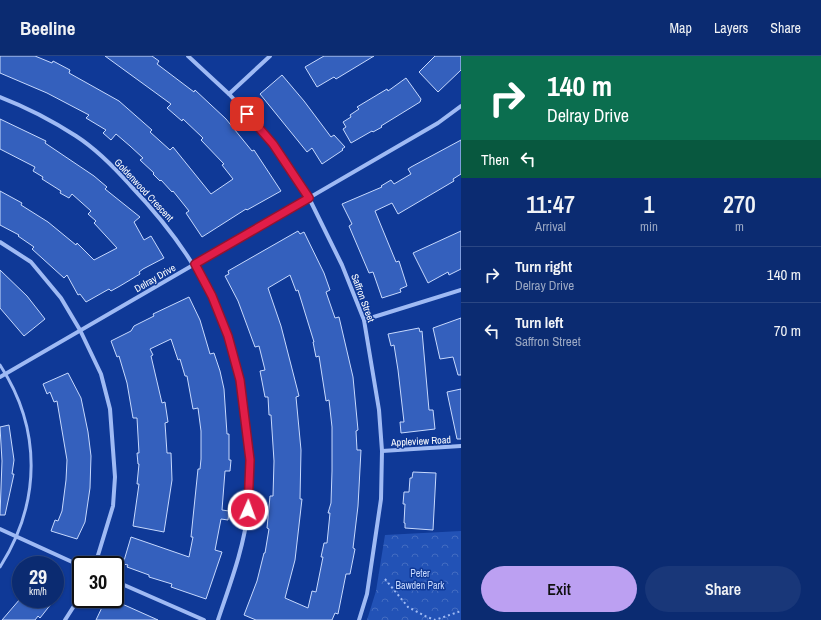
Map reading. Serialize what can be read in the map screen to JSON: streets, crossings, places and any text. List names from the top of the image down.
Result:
{
  "streets": {
    "street": [
      "Goldenwood Crescent",
      "Delray Drive",
      "Saffron Street",
      "Appleview Road"
    ]
  },
  "crossings": [
    ["Goldenwood Crescent", "Delray Drive"],
    ["Delray Drive", "Saffron Street"],
    ["Saffron Street", "Appleview Road"]
  ],
  "parks": ["Peter Bawden Park"],
  "page": {
    "header": "Beeline",
    "nav": ["Map", "Layers", "Share"],
    "turn": ["140 m", "Delray Drive"],
    "then": "Then",
    "eta": [
      "11:47",
      "Arrival",
      "1",
      "min",
      "270",
      "m"
    ],
    "list": [
      {
        "name": "Turn right",
        "note": "Delray Drive",
        "value": "140 m"
      },
      {
        "name": "Turn left",
        "note": "Saffron Street",
        "value": "70 m"
      }
    ],
    "speed": "29 km/h",
    "limit": "30",
    "buttons": ["Exit", "Share"]
  }
}
